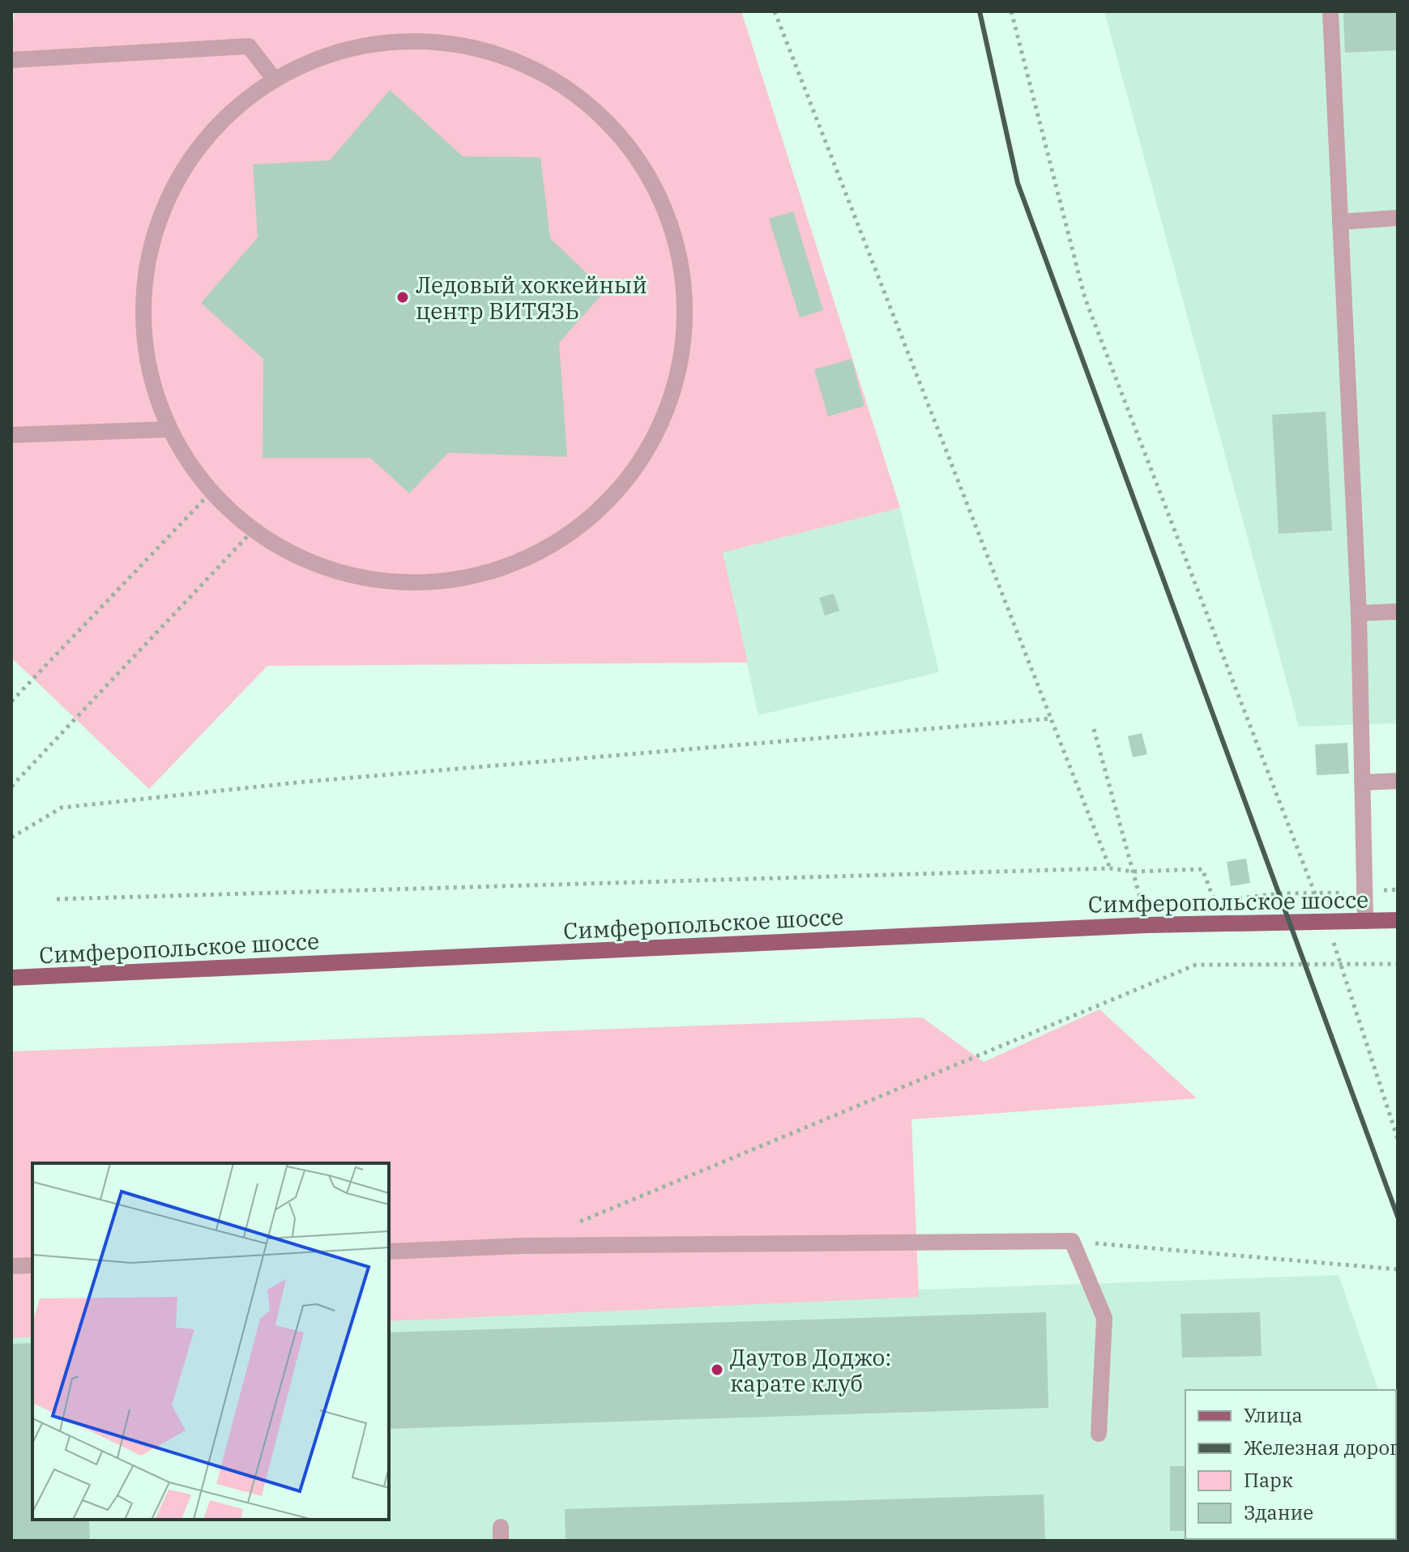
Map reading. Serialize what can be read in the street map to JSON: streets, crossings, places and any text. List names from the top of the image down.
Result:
{
  "streets": {
    "main road": ["Симферопольское шоссе"]
  },
  "places": ["Ледовый хоккейный центр ВИТЯЗЬ", "Даутов Доджо: карате клуб"],
  "legend": [
    "Улица",
    "Железная дорога",
    "Парк",
    "Здание"
  ]
}
